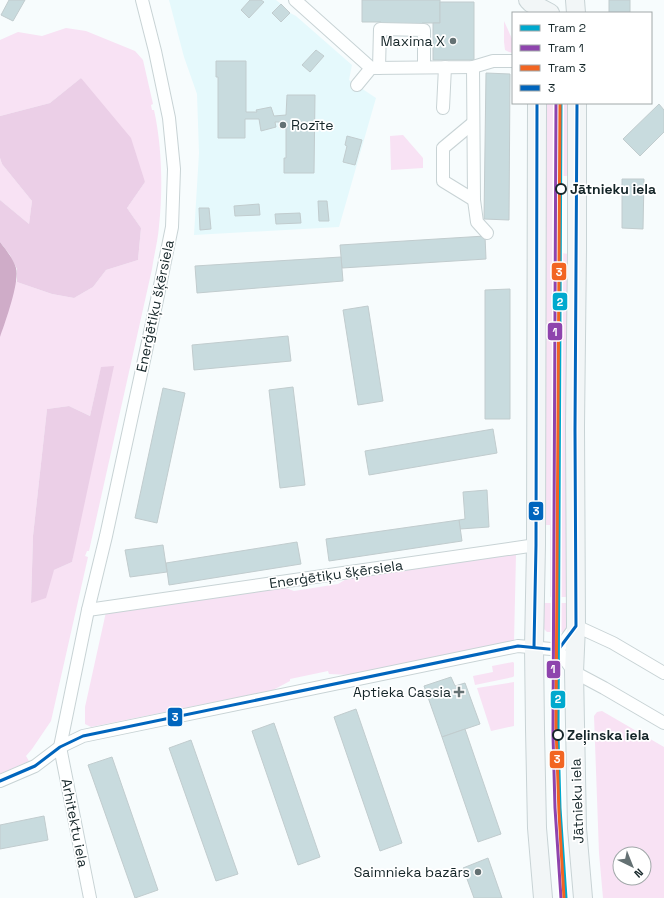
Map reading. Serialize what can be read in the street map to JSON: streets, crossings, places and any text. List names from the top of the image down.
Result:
{
  "streets": {
    "street": ["Enerģētiķu šķērsiela", "Jātnieku iela", "Arhitektu iela"]
  },
  "crossings": [
    ["Enerģētiķu šķērsiela", "Arhitektu iela"]
  ],
  "places": {
    "other": [
      "Maxima X",
      "Rozīte",
      "Jātnieku iela",
      "Zeļinska iela",
      "Saimnieka bazārs"
    ],
    "health": ["Aptieka Cassia"]
  },
  "lines": [
    "tram line 2",
    "tram line 1",
    "tram line 3",
    "transit line 3"
  ],
  "legend": [
    "Tram 2",
    "Tram 1",
    "Tram 3",
    "3"
  ],
  "north": "bottom right"
}
